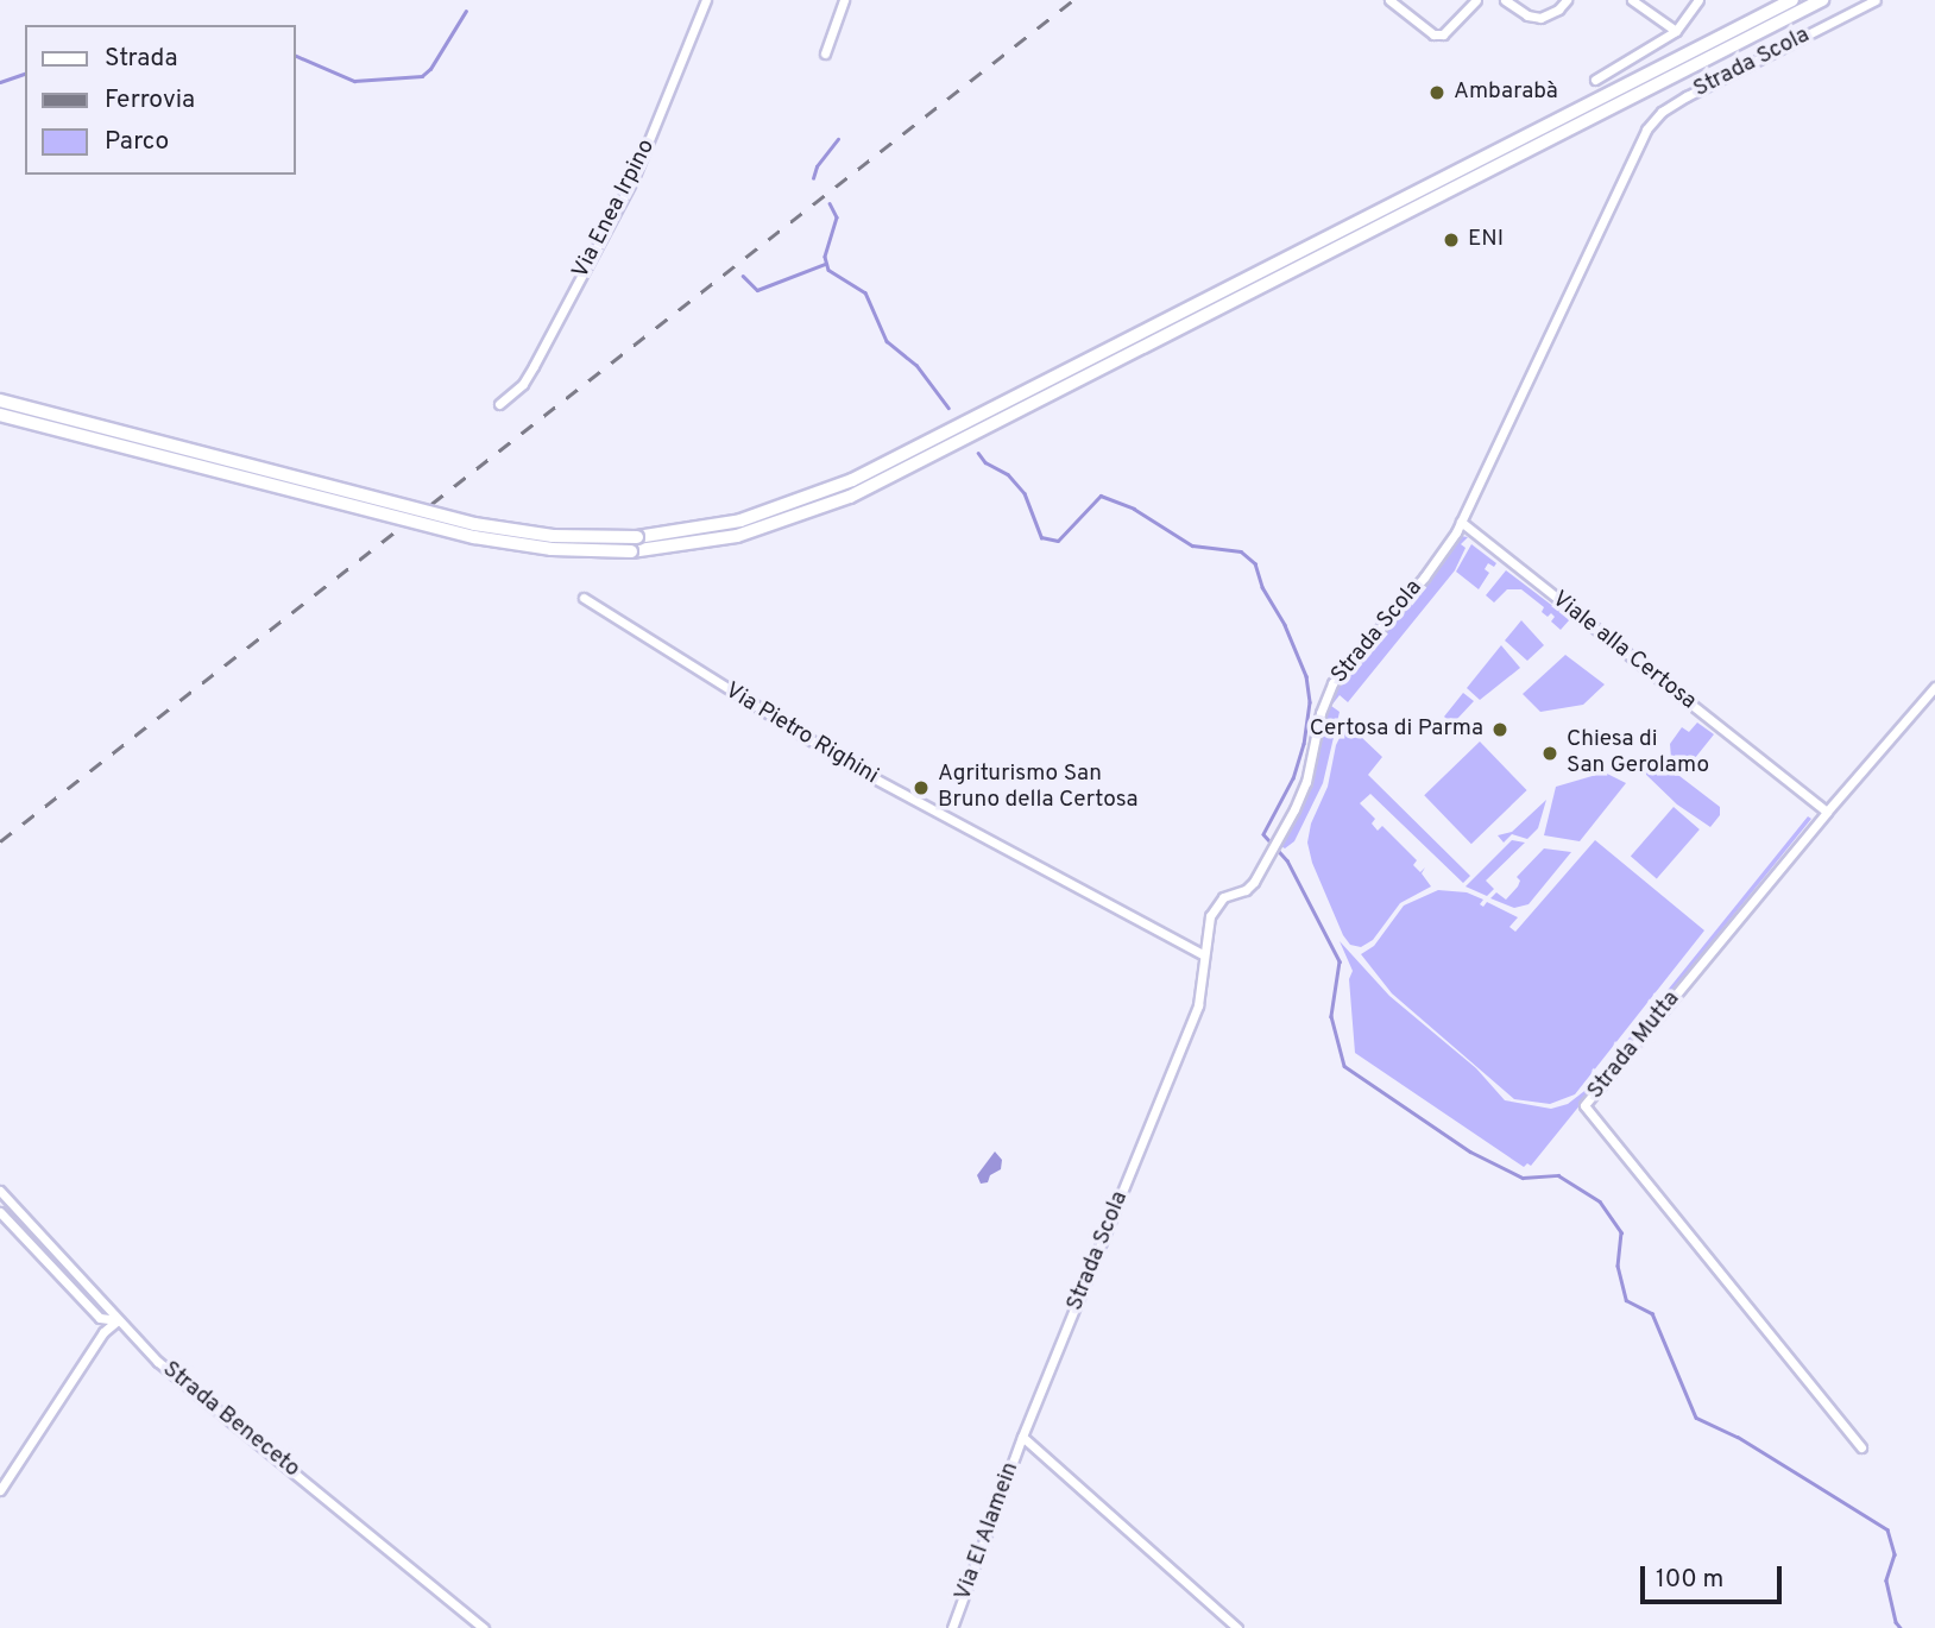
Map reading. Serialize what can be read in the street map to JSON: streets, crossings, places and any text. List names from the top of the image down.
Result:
{
  "streets": {
    "street": [
      "Strada Scola",
      "Via Enea Irpino",
      "Viale alla Certosa",
      "Via Pietro Righini",
      "Strada Mutta",
      "Strada Beneceto",
      "Via El Alamein"
    ]
  },
  "crossings": [
    ["Strada Scola", "Viale alla Certosa"],
    ["Strada Scola", "Via Pietro Righini"],
    ["Strada Scola", "Via El Alamein"],
    ["Viale alla Certosa", "Strada Mutta"]
  ],
  "places": [
    "Ambarabà",
    "ENI",
    "Certosa di Parma",
    "Chiesa di San Gerolamo",
    "Agriturismo San Bruno della Certosa"
  ],
  "legend": ["Strada", "Ferrovia", "Parco"],
  "scale_bar": "100 m"
}
